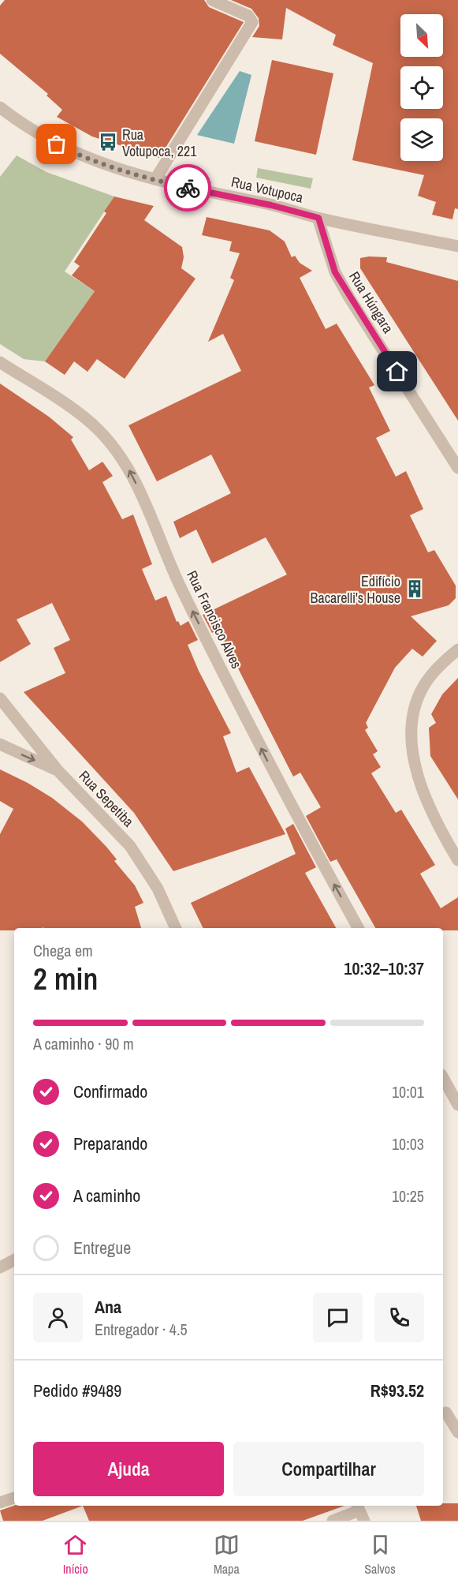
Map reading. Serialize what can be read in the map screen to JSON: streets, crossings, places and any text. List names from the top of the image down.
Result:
{
  "streets": {
    "street": [
      "Rua Votupoca",
      "Rua Húngara",
      "Rua Francisco Alves",
      "Rua Sepetiba"
    ]
  },
  "crossings": [
    ["Rua Votupoca", "Rua Húngara"]
  ],
  "one_way": ["Rua Francisco Alves"],
  "places": {
    "bus stop": ["Rua Votupoca, 221"],
    "building": ["Edifício Bacarelli's House"]
  },
  "north": "bottom right",
  "page": {
    "heading": ["2 min", "Chega em", "10:32–10:37"],
    "panel": [
      "Ana",
      "Entregador · 4.5",
      "Pedido #9489",
      "R$93.52"
    ],
    "bar": "A caminho · 90 m",
    "list": [
      ["Confirmado", "10:01"],
      ["Preparando", "10:03"],
      ["A caminho", "10:25"],
      "Entregue"
    ],
    "buttons": ["Ajuda", "Compartilhar"],
    "tabs": ["Início", "Mapa", "Salvos"]
  }
}
